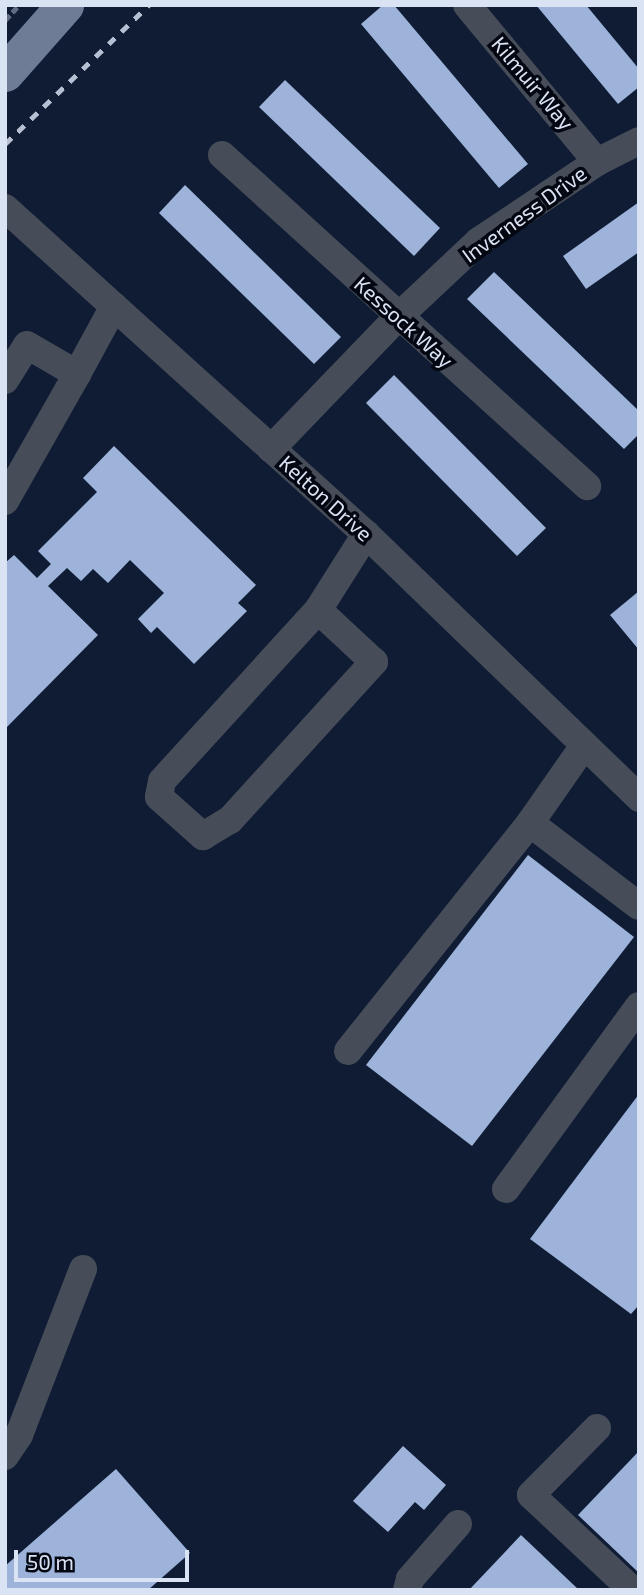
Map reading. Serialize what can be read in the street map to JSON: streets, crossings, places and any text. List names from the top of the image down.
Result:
{
  "streets": {
    "street": [
      "Kilmuir Way",
      "Inverness Drive",
      "Kessock Way",
      "Kelton Drive"
    ]
  },
  "crossings": [
    ["Kilmuir Way", "Inverness Drive"],
    ["Inverness Drive", "Kessock Way"],
    ["Inverness Drive", "Kelton Drive"]
  ],
  "scale_bar": "50 m"
}
